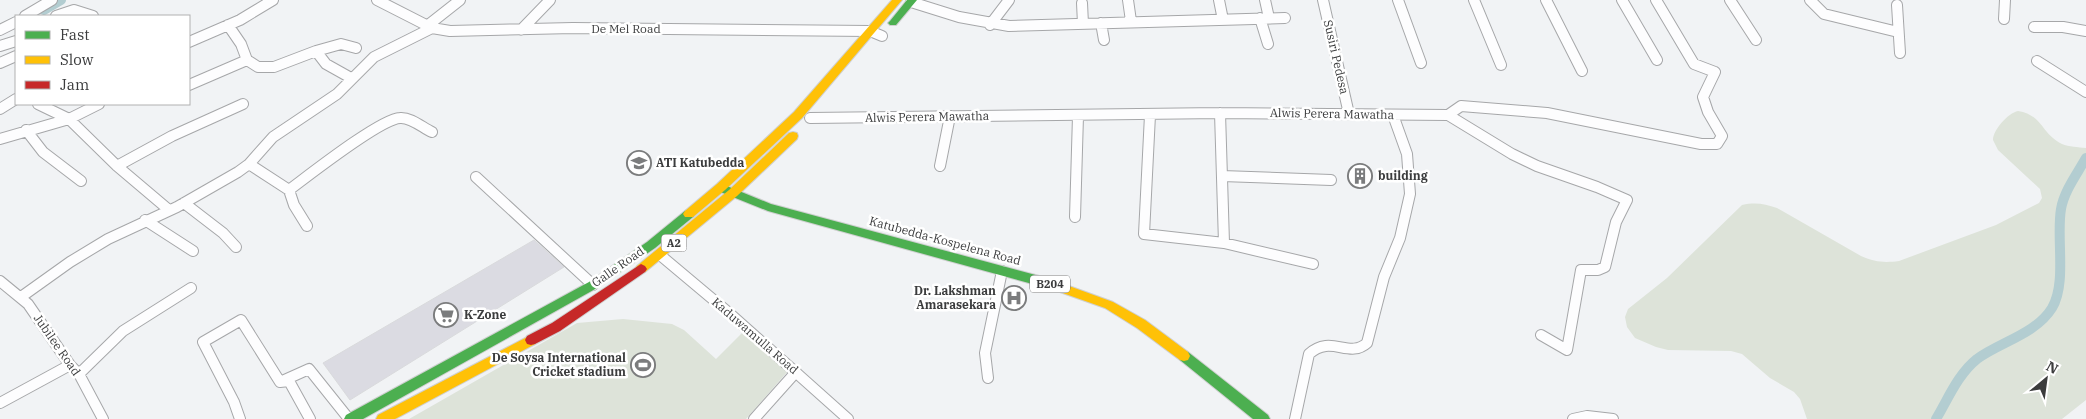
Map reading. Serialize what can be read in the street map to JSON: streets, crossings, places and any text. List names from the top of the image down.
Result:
{
  "streets": {
    "main road": [
      "Katubedda-Kospelena Road",
      "A2",
      "Galle Road",
      "B204"
    ],
    "street": [
      "De Mel Road",
      "Susiri Pedesa",
      "Alwis Perera Mawatha",
      "Kaduwamulla Road",
      "Jubilee Road"
    ]
  },
  "crossings": [
    ["De Mel Road", "A2"],
    ["De Mel Road", "Galle Road"],
    ["Susiri Pedesa", "Alwis Perera Mawatha"],
    ["Alwis Perera Mawatha", "Galle Road"],
    ["Katubedda-Kospelena Road", "A2"],
    ["Katubedda-Kospelena Road", "Galle Road"],
    ["A2", "Galle Road"],
    ["Galle Road", "Kaduwamulla Road"]
  ],
  "places": {
    "school or university": ["ATI Katubedda"],
    "building": ["building"],
    "hospital": ["Dr. Lakshman Amarasekara"],
    "supermarket": ["K-Zone"],
    "sports": ["De Soysa International Cricket stadium"]
  },
  "legend": ["Fast", "Slow", "Jam"],
  "north": "top right"
}
